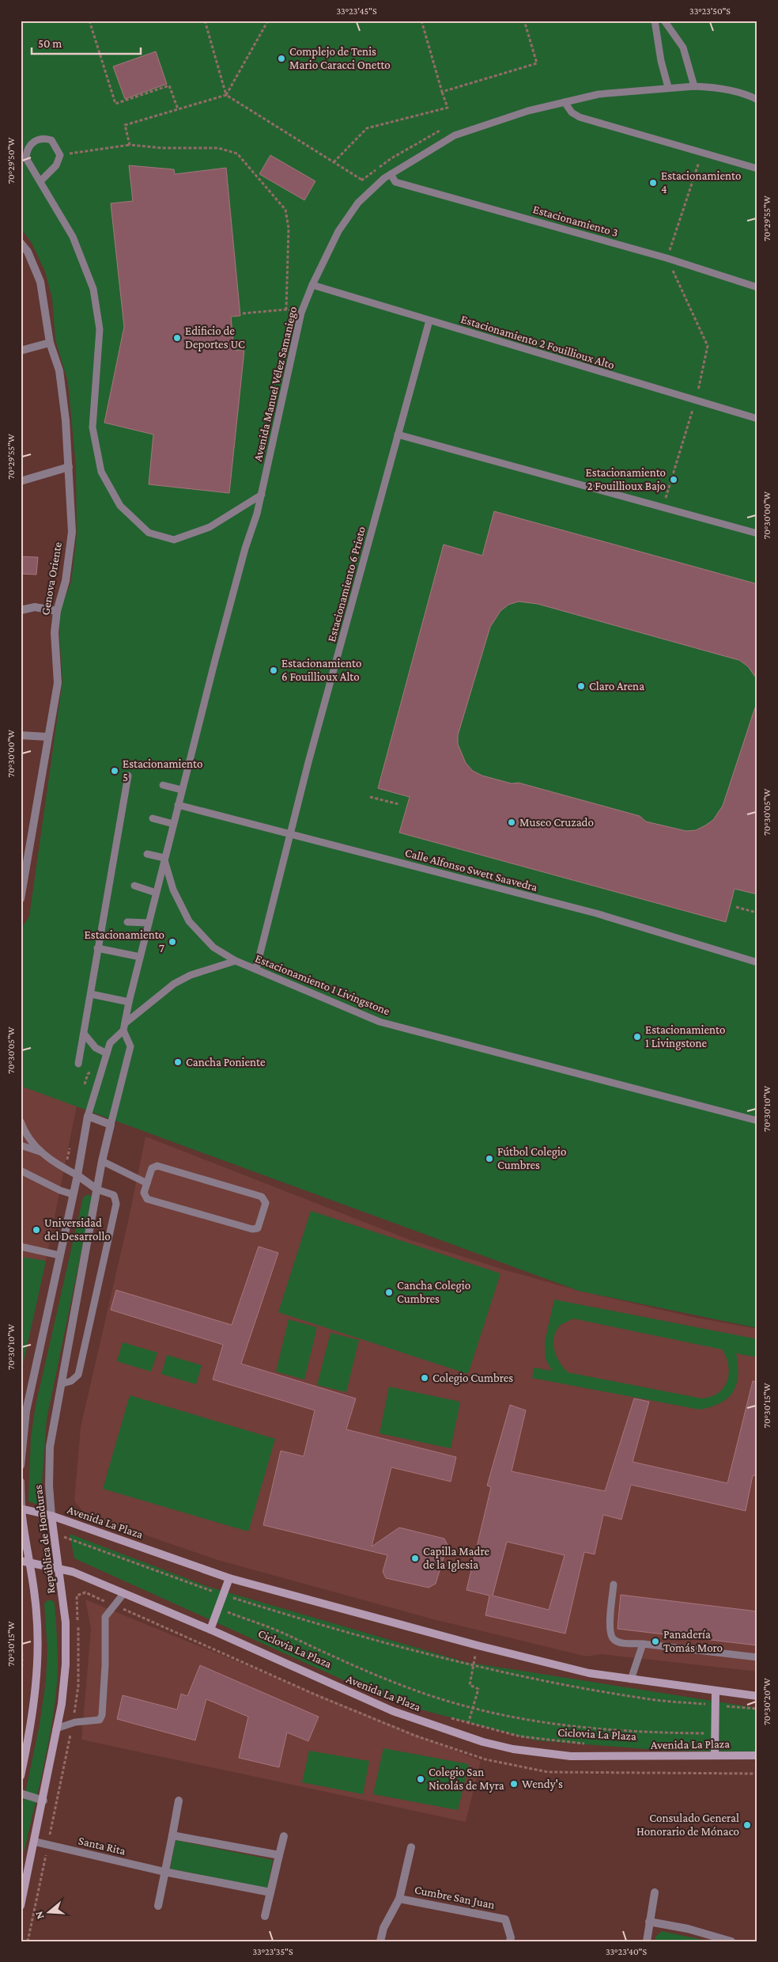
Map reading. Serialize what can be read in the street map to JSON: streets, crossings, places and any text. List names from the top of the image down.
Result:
{
  "streets": {
    "main road": ["Avenida La Plaza", "República de Honduras"],
    "street": ["Genova Oriente", "Santa Rita", "Cumbre San Juan"],
    "lane": [
      "Estacionamiento 3",
      "Estacionamiento 2 Fouillioux Alto",
      "Avenida Manuel Vélez Samaniego",
      "Estacionamiento 6 Prieto",
      "Calle Alfonso Swett Saavedra",
      "Estacionamiento 1 Livingstone"
    ],
    "path": ["Ciclovia La Plaza"]
  },
  "crossings": [
    ["Estacionamiento 3", "Avenida Manuel Vélez Samaniego"],
    ["Estacionamiento 2 Fouillioux Alto", "Avenida Manuel Vélez Samaniego"],
    ["Estacionamiento 2 Fouillioux Alto", "Estacionamiento 6 Prieto"],
    ["Avenida Manuel Vélez Samaniego", "Calle Alfonso Swett Saavedra"],
    ["Avenida Manuel Vélez Samaniego", "Estacionamiento 1 Livingstone"],
    ["Estacionamiento 6 Prieto", "Calle Alfonso Swett Saavedra"],
    ["Estacionamiento 6 Prieto", "Estacionamiento 1 Livingstone"],
    ["Avenida La Plaza", "República de Honduras"],
    ["República de Honduras", "Santa Rita"]
  ],
  "places": [
    "Complejo de Tenis Mario Caracci Onetto",
    "Estacionamiento 4",
    "Edificio de Deportes UC",
    "Estacionamiento 2 Fouillioux Bajo",
    "Estacionamiento 6 Fouillioux Alto",
    "Claro Arena",
    "Estacionamiento 5",
    "Museo Cruzado",
    "Estacionamiento 7",
    "Estacionamiento 1 Livingstone",
    "Cancha Poniente",
    "Fútbol Colegio Cumbres",
    "Universidad del Desarrollo",
    "Cancha Colegio Cumbres",
    "Colegio Cumbres",
    "Capilla Madre de la Iglesia",
    "Panadería Tomás Moro",
    "Colegio San Nicolás de Myra",
    "Wendy's",
    "Consulado General Honorario de Mónaco"
  ],
  "scale_bar": "50 m",
  "north": "left",
  "coordinates": [
    "33°23'45\"S",
    "33°23'50\"S",
    "70°29'50\"W",
    "70°29'55\"W",
    "70°30'00\"W",
    "70°30'05\"W",
    "70°30'10\"W",
    "70°30'15\"W",
    "70°30'20\"W",
    "33°23'35\"S",
    "33°23'40\"S"
  ]
}
